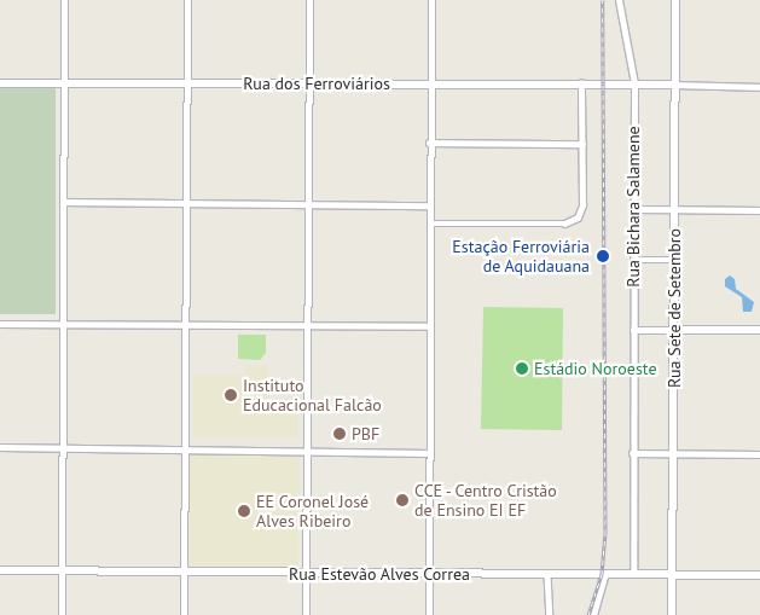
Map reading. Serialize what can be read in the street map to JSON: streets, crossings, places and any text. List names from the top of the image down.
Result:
{
  "streets": {
    "main road": ["Rua dos Ferroviários", "Rua Sete de Setembro", "Rua Estevão Alves Correa"],
    "street": ["Rua Bichara Salamene"]
  },
  "crossings": [
    ["Rua dos Ferroviários", "Rua Bichara Salamene"],
    ["Rua Bichara Salamene", "Rua Estevão Alves Correa"],
    ["Rua Sete de Setembro", "Rua Estevão Alves Correa"]
  ],
  "places": [
    "Estação Ferroviária de Aquidauana",
    "Estádio Noroeste",
    "Instituto Educacional Falcão",
    "PBF",
    "CCE - Centro Cristão de Ensino EI EF",
    "EE Coronel José Alves Ribeiro"
  ]
}
